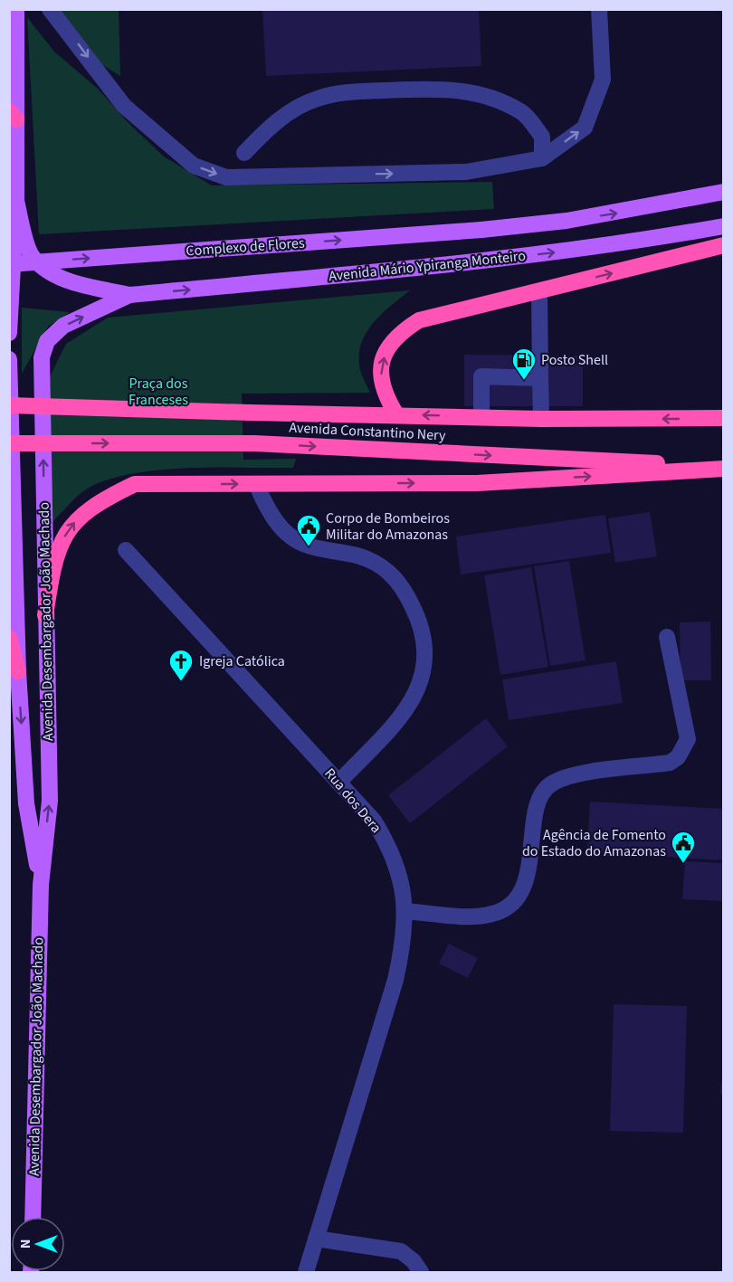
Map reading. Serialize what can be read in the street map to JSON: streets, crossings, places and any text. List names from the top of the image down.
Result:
{
  "streets": {
    "highway": ["Avenida Constantino Nery"],
    "main road": ["Complexo de Flores", "Avenida Mário Ypiranga Monteiro", "Avenida Desembargador João Machado"],
    "street": ["Rua dos Dera"]
  },
  "crossings": [
    ["Complexo de Flores", "Avenida Mário Ypiranga Monteiro"],
    ["Avenida Mário Ypiranga Monteiro", "Avenida Desembargador João Machado"]
  ],
  "one_way": ["Complexo de Flores", "Avenida Mário Ypiranga Monteiro"],
  "parks": ["Praça dos Franceses"],
  "places": {
    "fuel station": ["Posto Shell"],
    "public building": ["Corpo de Bombeiros Militar do Amazonas", "Agência de Fomento do Estado do Amazonas"],
    "church": ["Igreja Católica"]
  },
  "north": "left"
}
